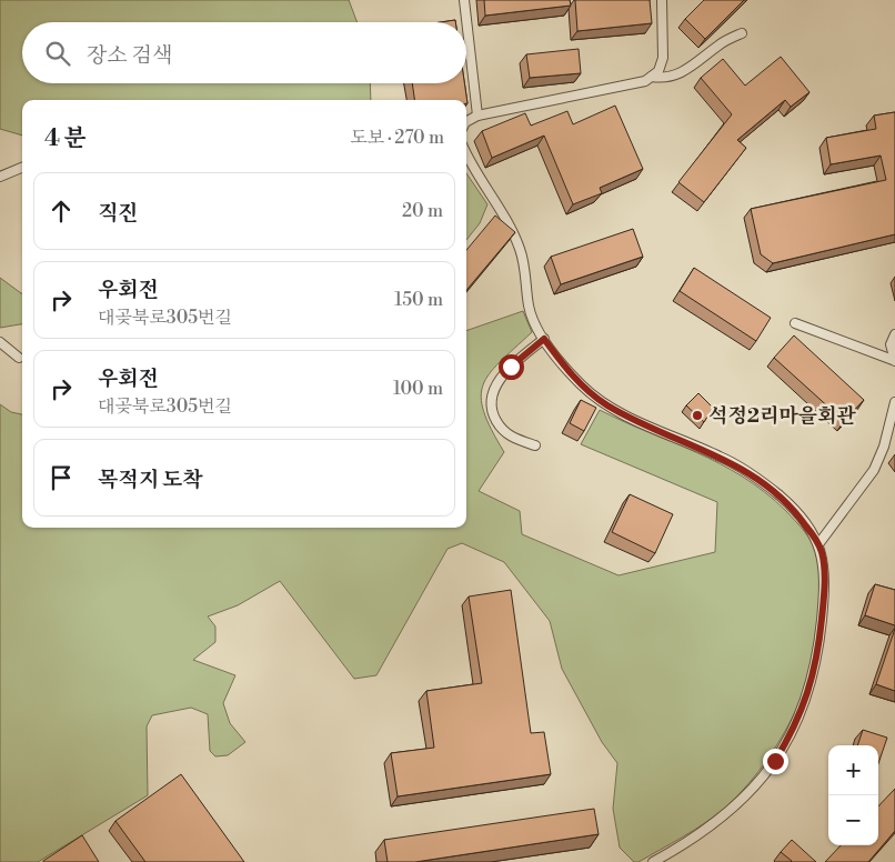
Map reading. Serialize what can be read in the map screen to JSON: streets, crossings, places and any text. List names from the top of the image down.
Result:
{
  "places": ["석정2리마을회관"],
  "page": {
    "search": "장소 검색",
    "heading": ["4 분", "도보 · 270 m"],
    "list": [
      ["직진", "20 m"],
      ["우회전", "대곶북로305번길", "150 m"],
      ["우회전", "대곶북로305번길", "100 m"],
      "목적지 도착"
    ],
    "map_buttons": ["+", "−"]
  }
}
